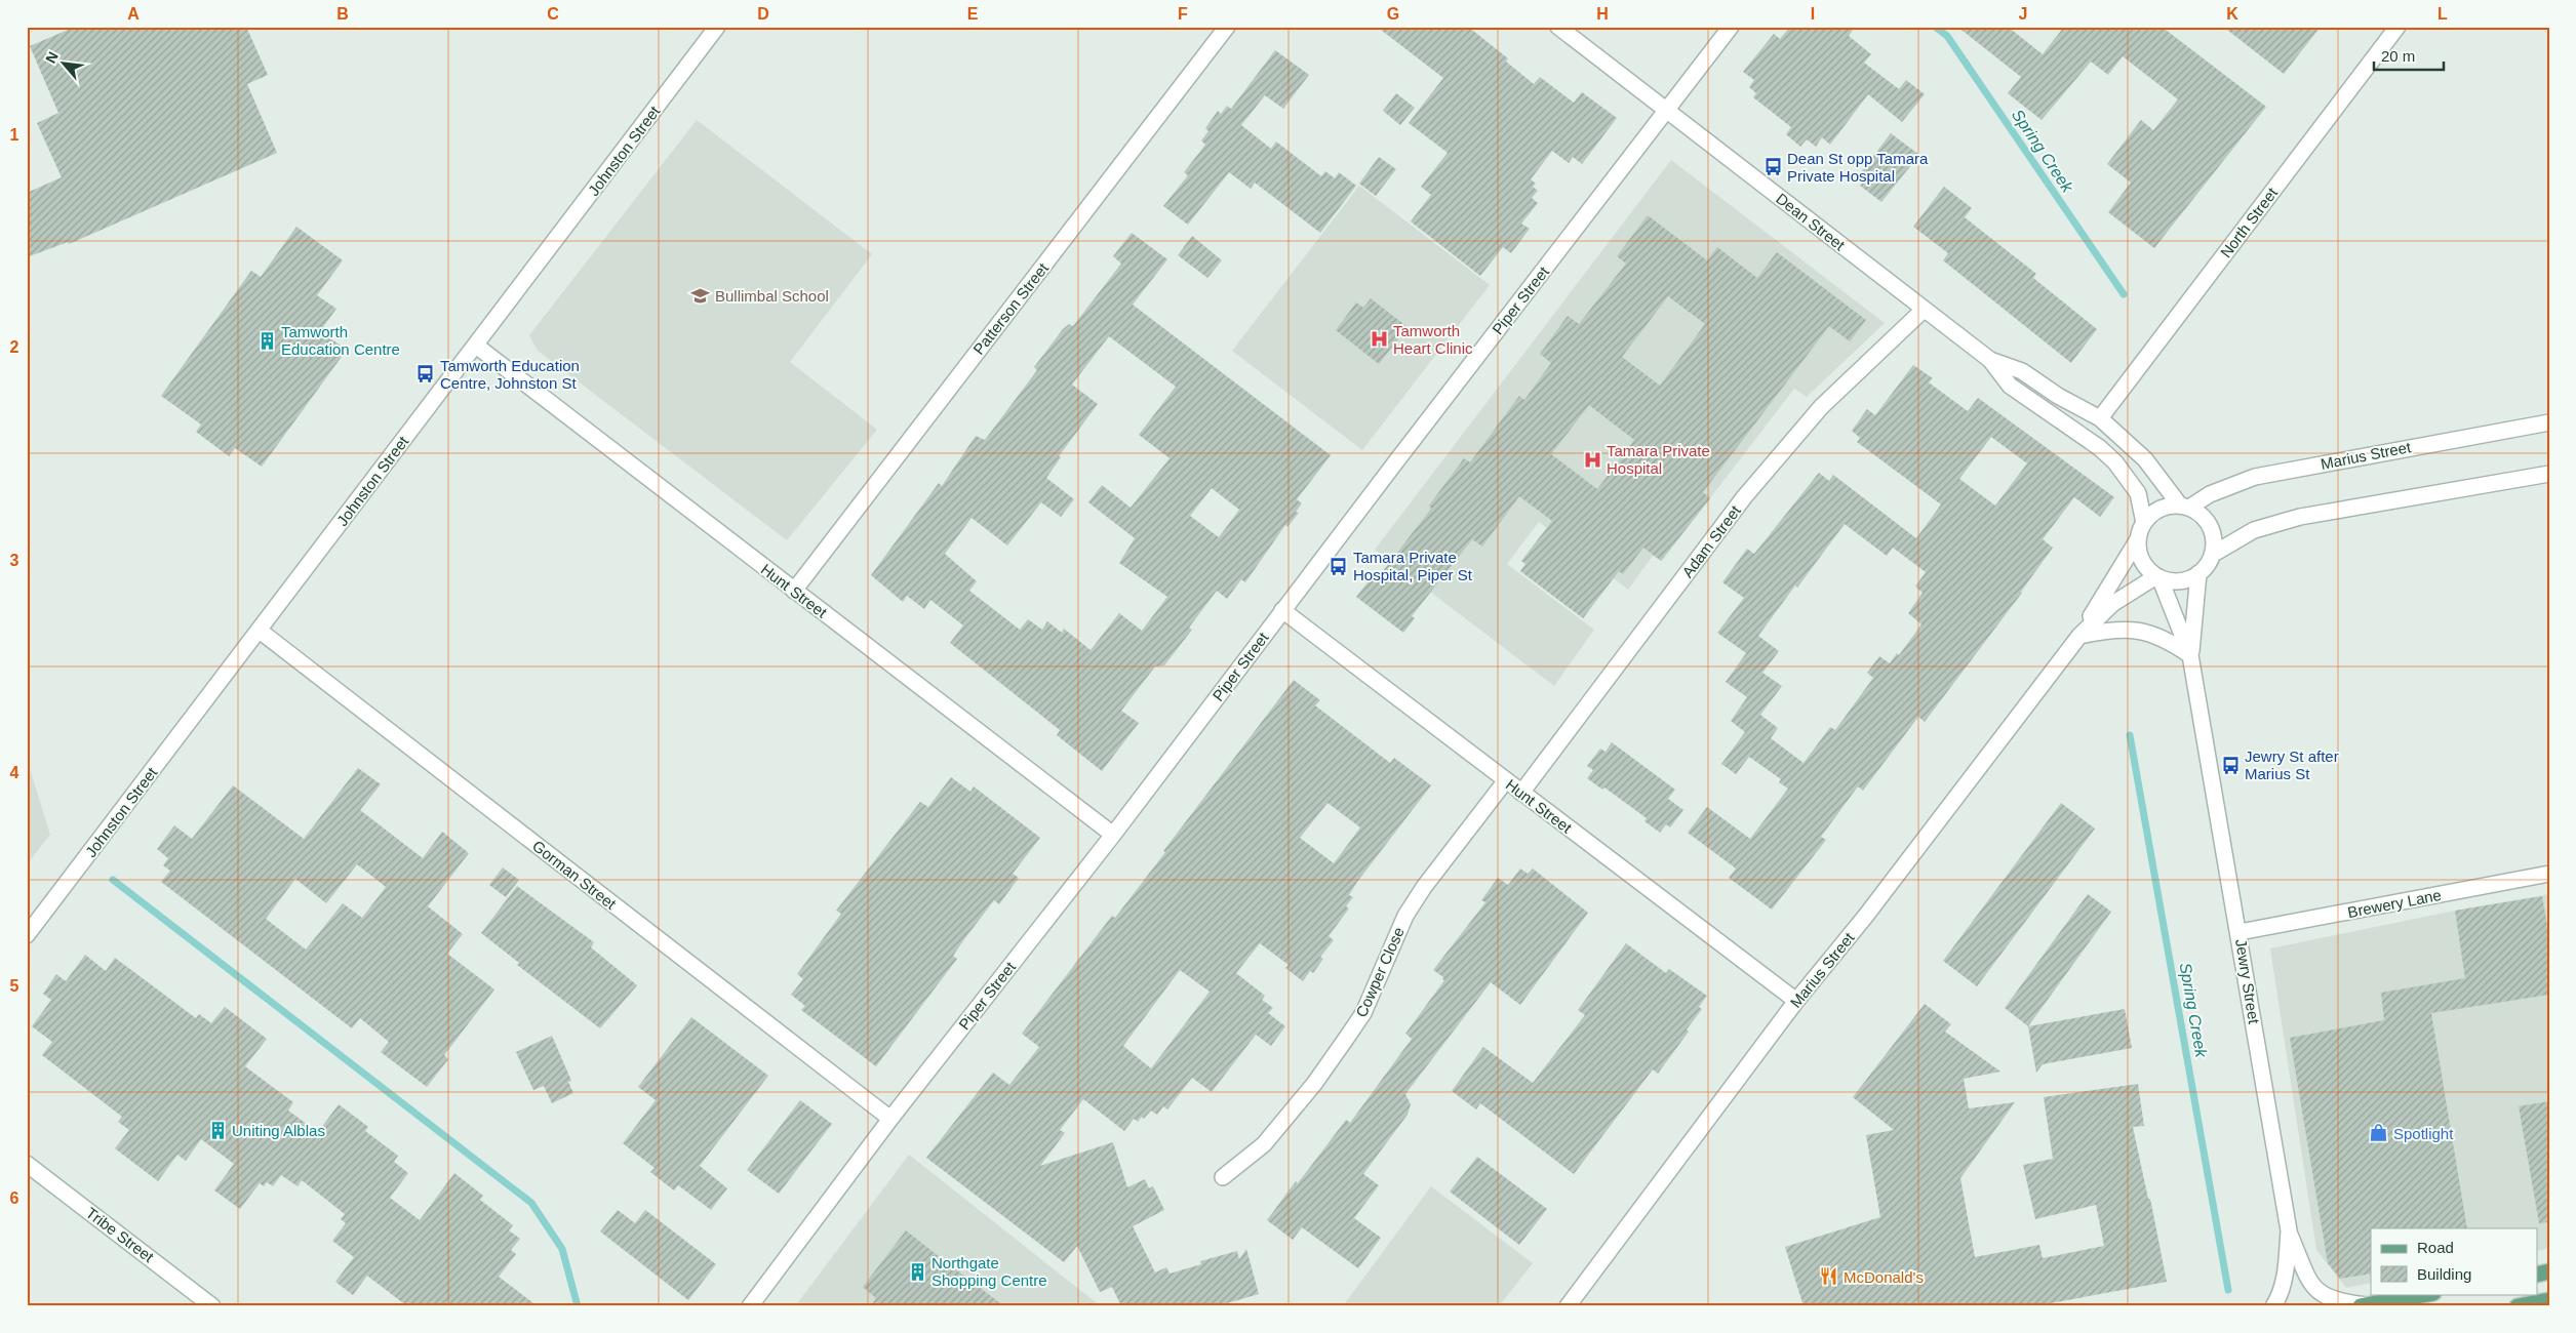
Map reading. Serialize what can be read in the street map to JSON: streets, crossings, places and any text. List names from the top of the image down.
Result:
{
  "streets": {
    "street": [
      "Johnston Street",
      "Dean Street",
      "North Street",
      "Piper Street",
      "Patterson Street",
      "Marius Street",
      "Adam Street",
      "Hunt Street",
      "Gorman Street",
      "Brewery Lane",
      "Cowper Close",
      "Jewry Street",
      "Tribe Street"
    ]
  },
  "crossings": [
    ["Johnston Street", "Hunt Street"],
    ["Johnston Street", "Gorman Street"],
    ["Dean Street", "North Street"],
    ["Dean Street", "Piper Street"],
    ["Dean Street", "Marius Street"],
    ["Dean Street", "Adam Street"],
    ["Dean Street", "Jewry Street"],
    ["Piper Street", "Hunt Street"],
    ["Piper Street", "Gorman Street"],
    ["Patterson Street", "Hunt Street"],
    ["Marius Street", "Hunt Street"],
    ["Marius Street", "Jewry Street"],
    ["Adam Street", "Hunt Street"],
    ["Hunt Street", "Cowper Close"],
    ["Brewery Lane", "Jewry Street"]
  ],
  "water": ["Spring Creek"],
  "places": {
    "bus stop": [
      "Dean St opp Tamara Private Hospital",
      "Tamworth Education Centre, Johnston St",
      "Tamara Private Hospital, Piper St",
      "Jewry St after Marius St"
    ],
    "school or university": ["Bullimbal School"],
    "hospital": ["Tamworth Heart Clinic", "Tamara Private Hospital"],
    "building": ["Tamworth Education Centre", "Uniting Alblas", "Northgate Shopping Centre"],
    "shop": ["Spotlight"],
    "restaurant": ["McDonald's"]
  },
  "legend": ["Road", "Building"],
  "scale_bar": "20 m",
  "north": "top left",
  "grid": {
    "columns": [
      "A",
      "B",
      "C",
      "D",
      "E",
      "F",
      "G",
      "H",
      "I",
      "J",
      "K",
      "L"
    ],
    "rows": [
      "1",
      "2",
      "3",
      "4",
      "5",
      "6"
    ]
  }
}
